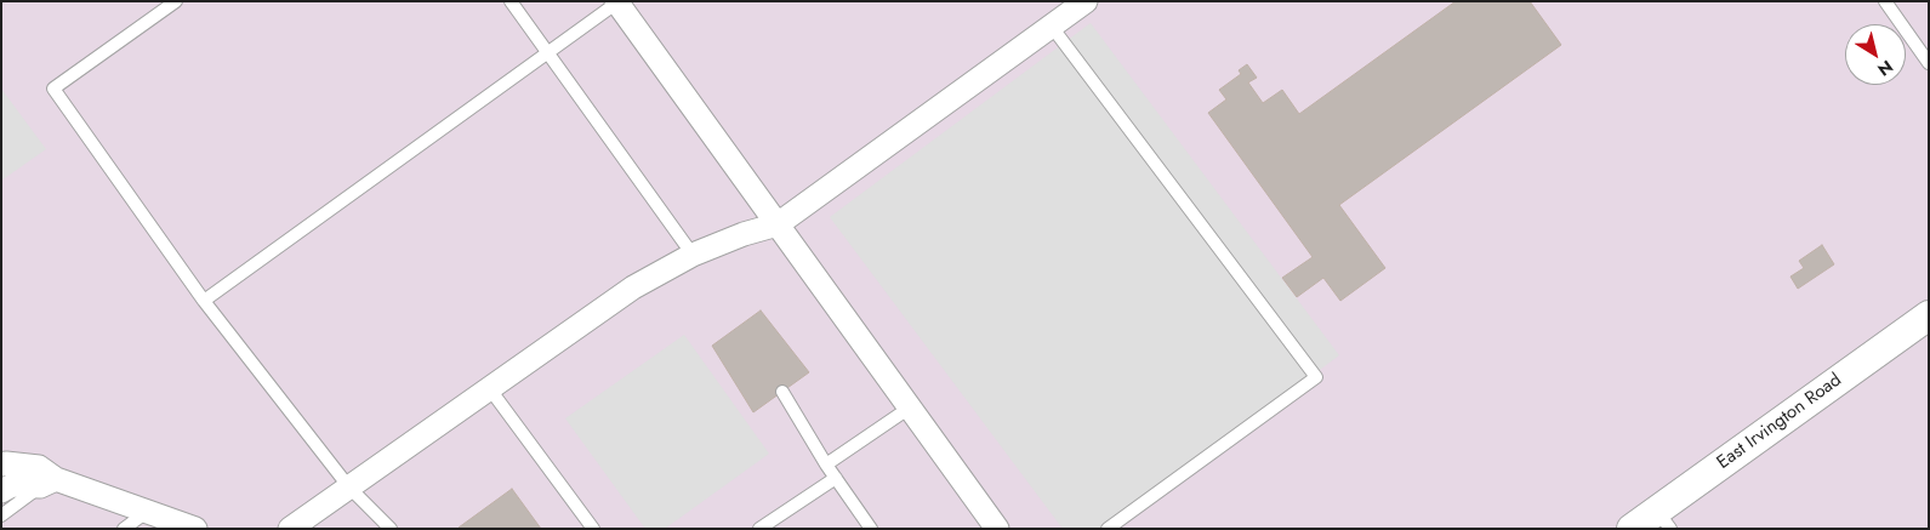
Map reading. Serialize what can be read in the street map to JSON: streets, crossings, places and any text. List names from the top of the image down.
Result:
{
  "streets": {
    "street": ["East Irvington Road"]
  },
  "north": "bottom right"
}
